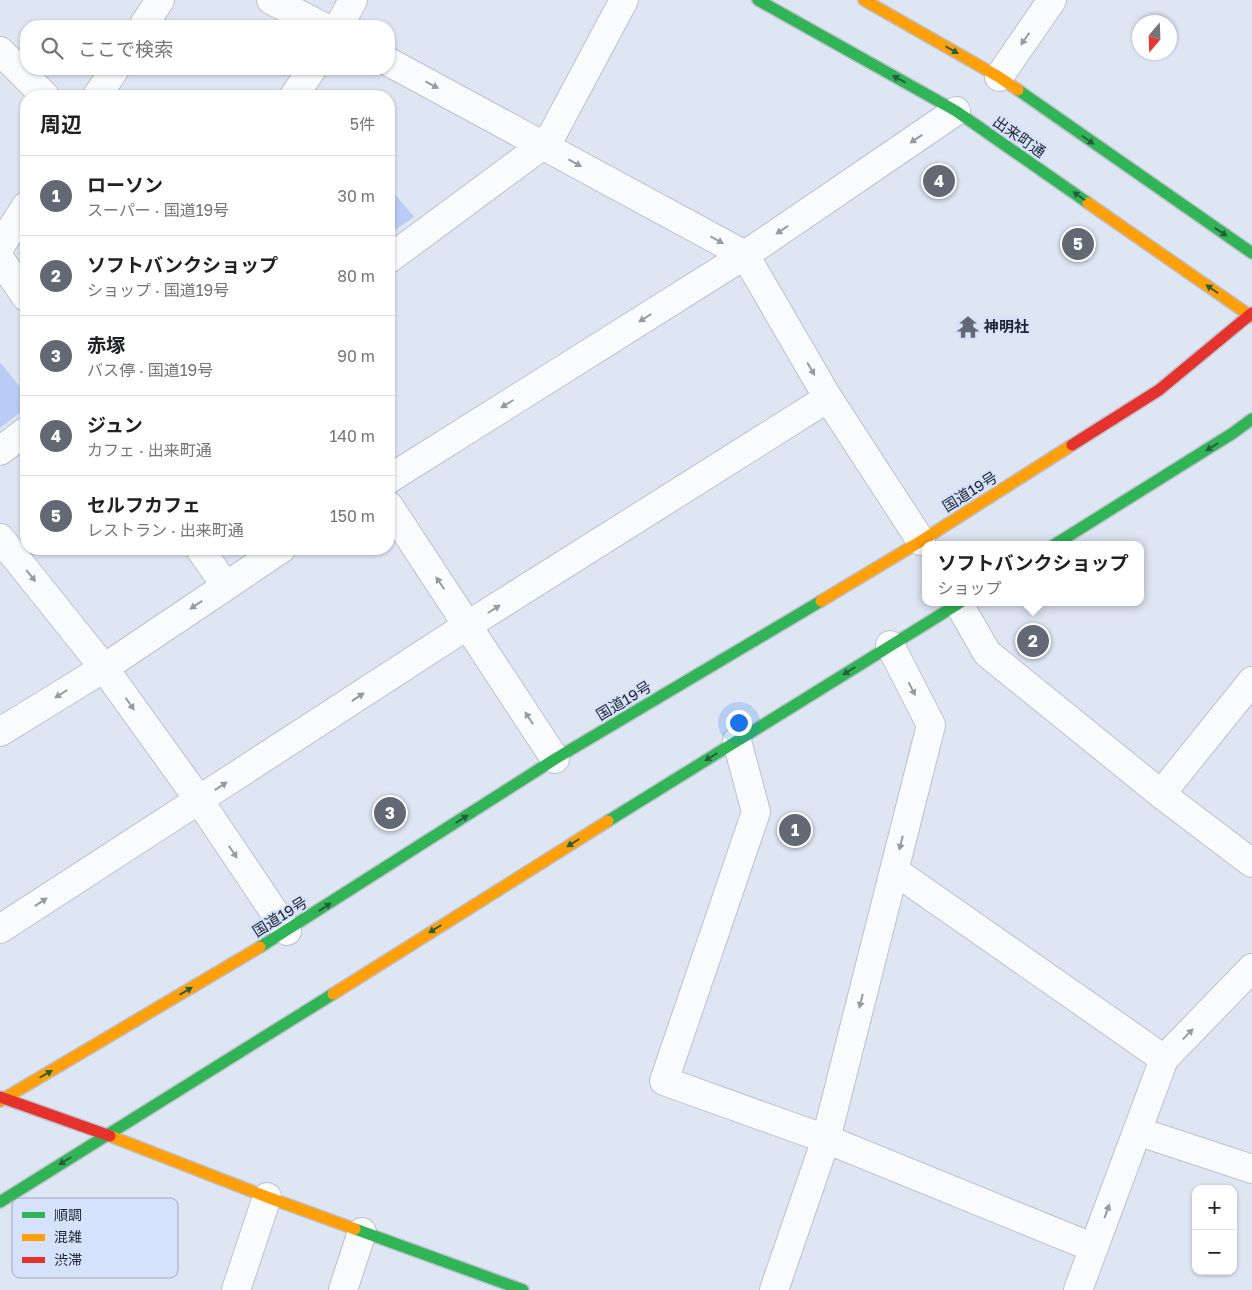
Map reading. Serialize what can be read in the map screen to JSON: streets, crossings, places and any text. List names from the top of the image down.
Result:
{
  "streets": {
    "main road": ["出来町通", "国道19号"]
  },
  "crossings": [
    ["出来町通", "国道19号"]
  ],
  "places": {
    "temple": ["神明社"]
  },
  "legend": ["順調", "混雑", "渋滞"],
  "north": "bottom",
  "page": {
    "search": "ここで検索",
    "heading": ["周辺", "5件"],
    "list": [
      {
        "mark": "1",
        "name": "ローソン",
        "note": "スーパー · 国道19号",
        "value": "30 m"
      },
      {
        "mark": "2",
        "name": "ソフトバンクショップ",
        "note": "ショップ · 国道19号",
        "value": "80 m"
      },
      {
        "mark": "3",
        "name": "赤塚",
        "note": "バス停 · 国道19号",
        "value": "90 m"
      },
      {
        "mark": "4",
        "name": "ジュン",
        "note": "カフェ · 出来町通",
        "value": "140 m"
      },
      {
        "mark": "5",
        "name": "セルフカフェ",
        "note": "レストラン · 出来町通",
        "value": "150 m"
      }
    ],
    "pins": [
      "4",
      "5",
      "2",
      "3",
      "1"
    ],
    "popup": ["ソフトバンクショップ", "ショップ"],
    "map_buttons": ["+", "−"]
  }
}
